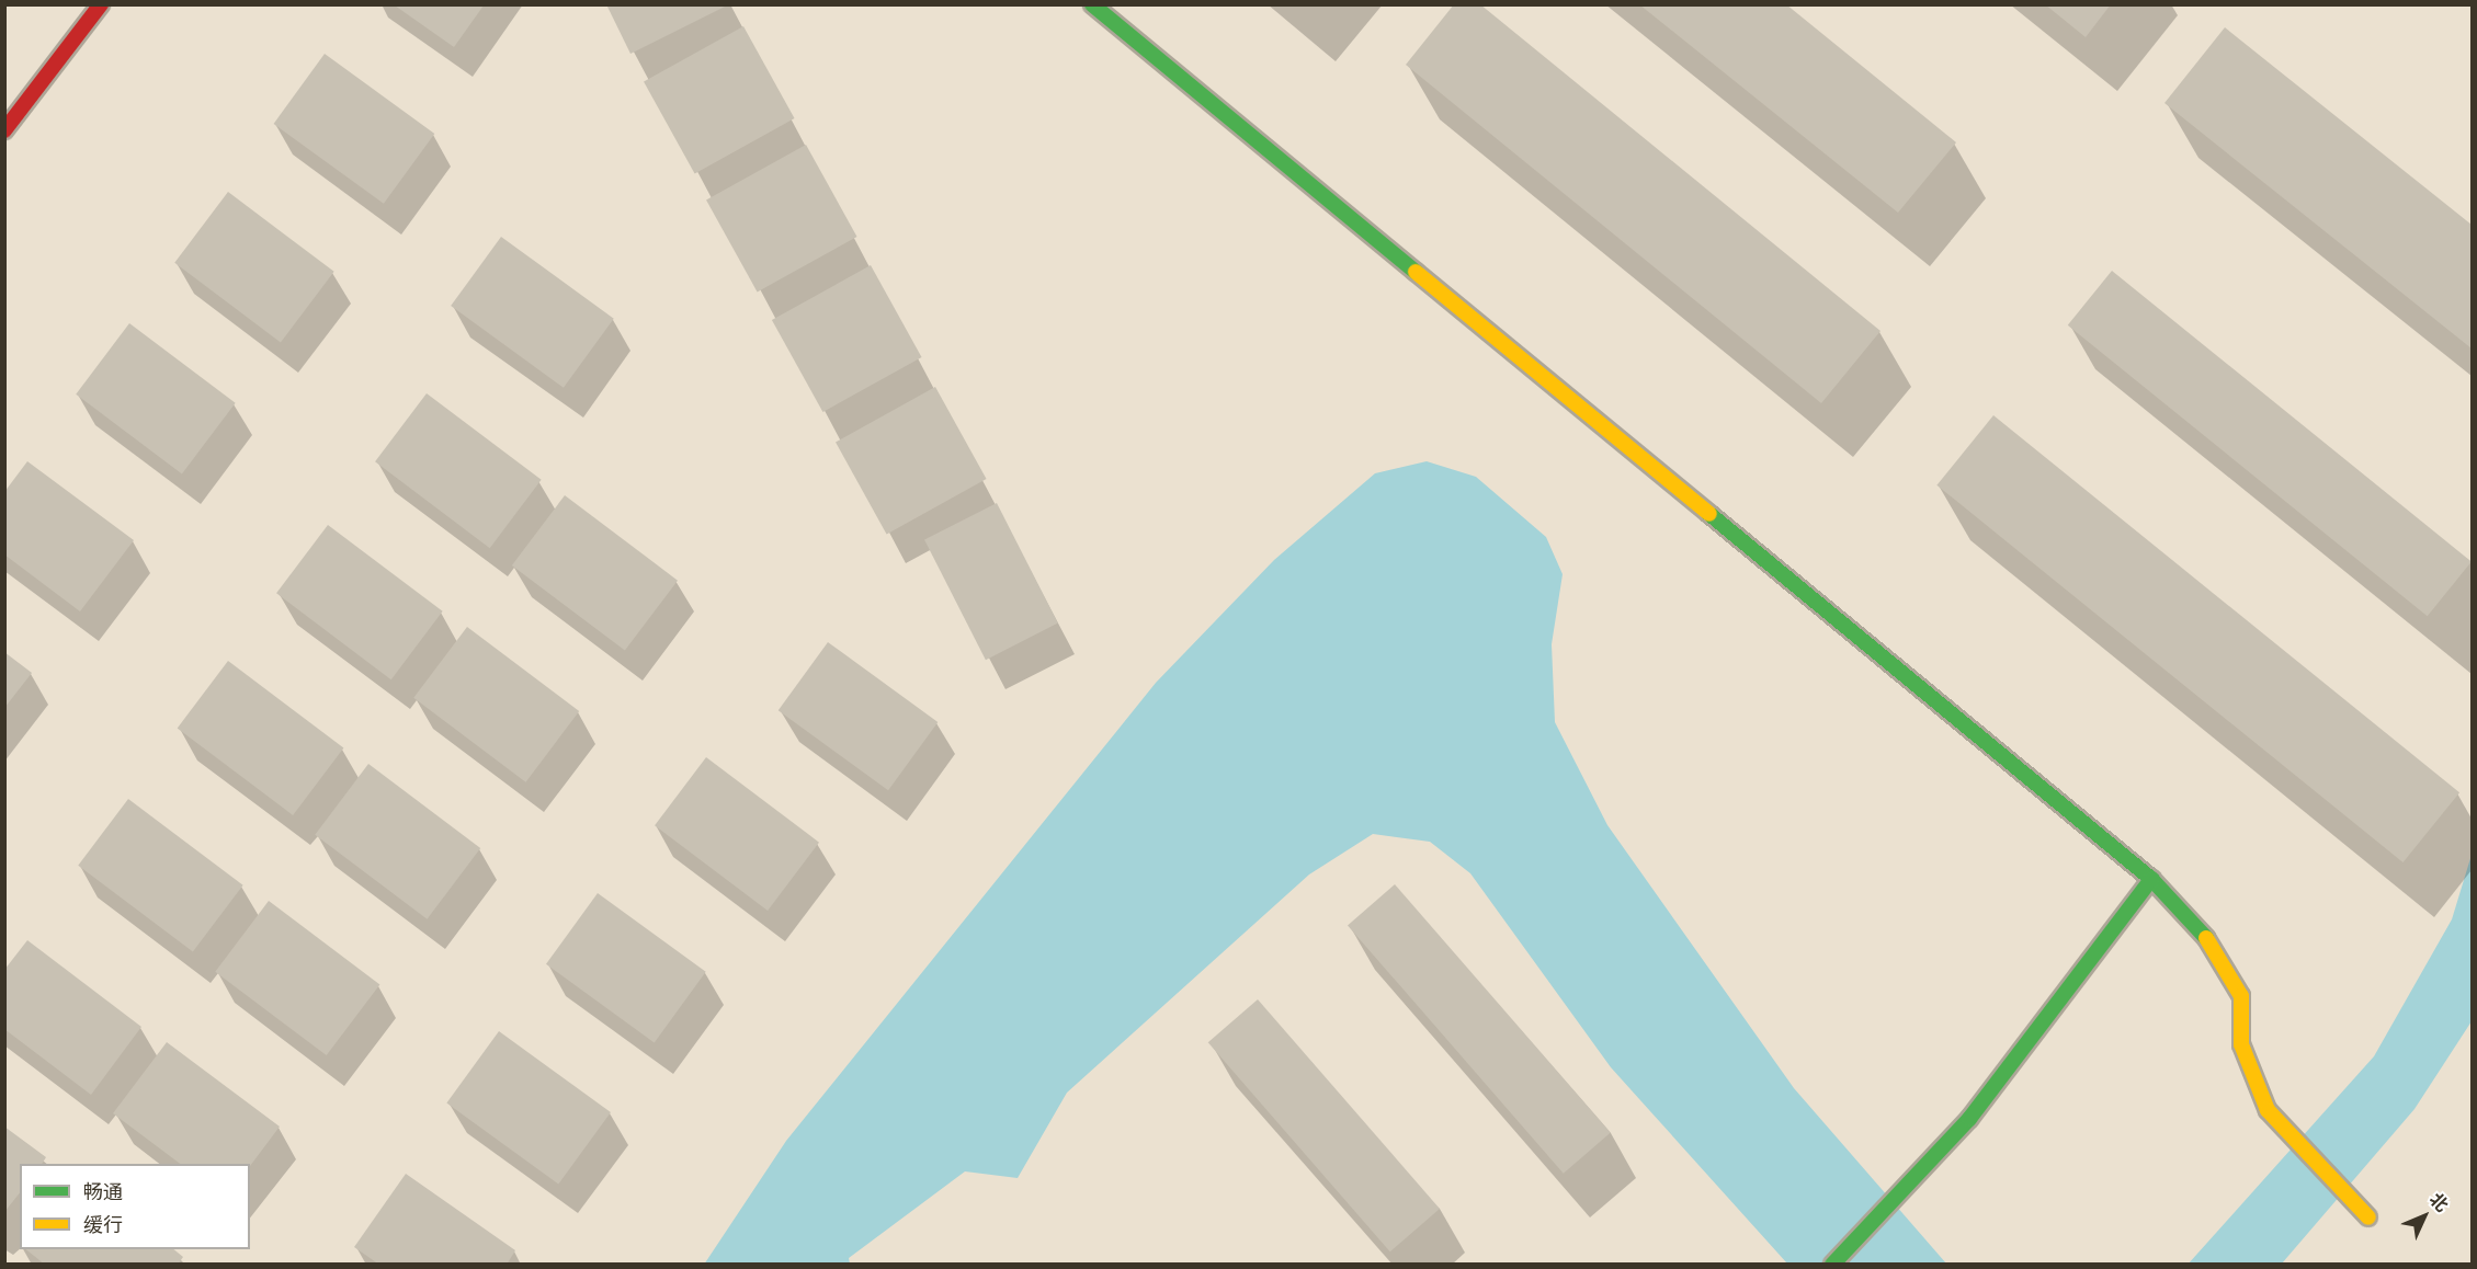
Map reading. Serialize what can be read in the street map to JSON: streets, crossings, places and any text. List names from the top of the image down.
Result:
{
  "legend": ["畅通", "缓行"],
  "north": "top right"
}
